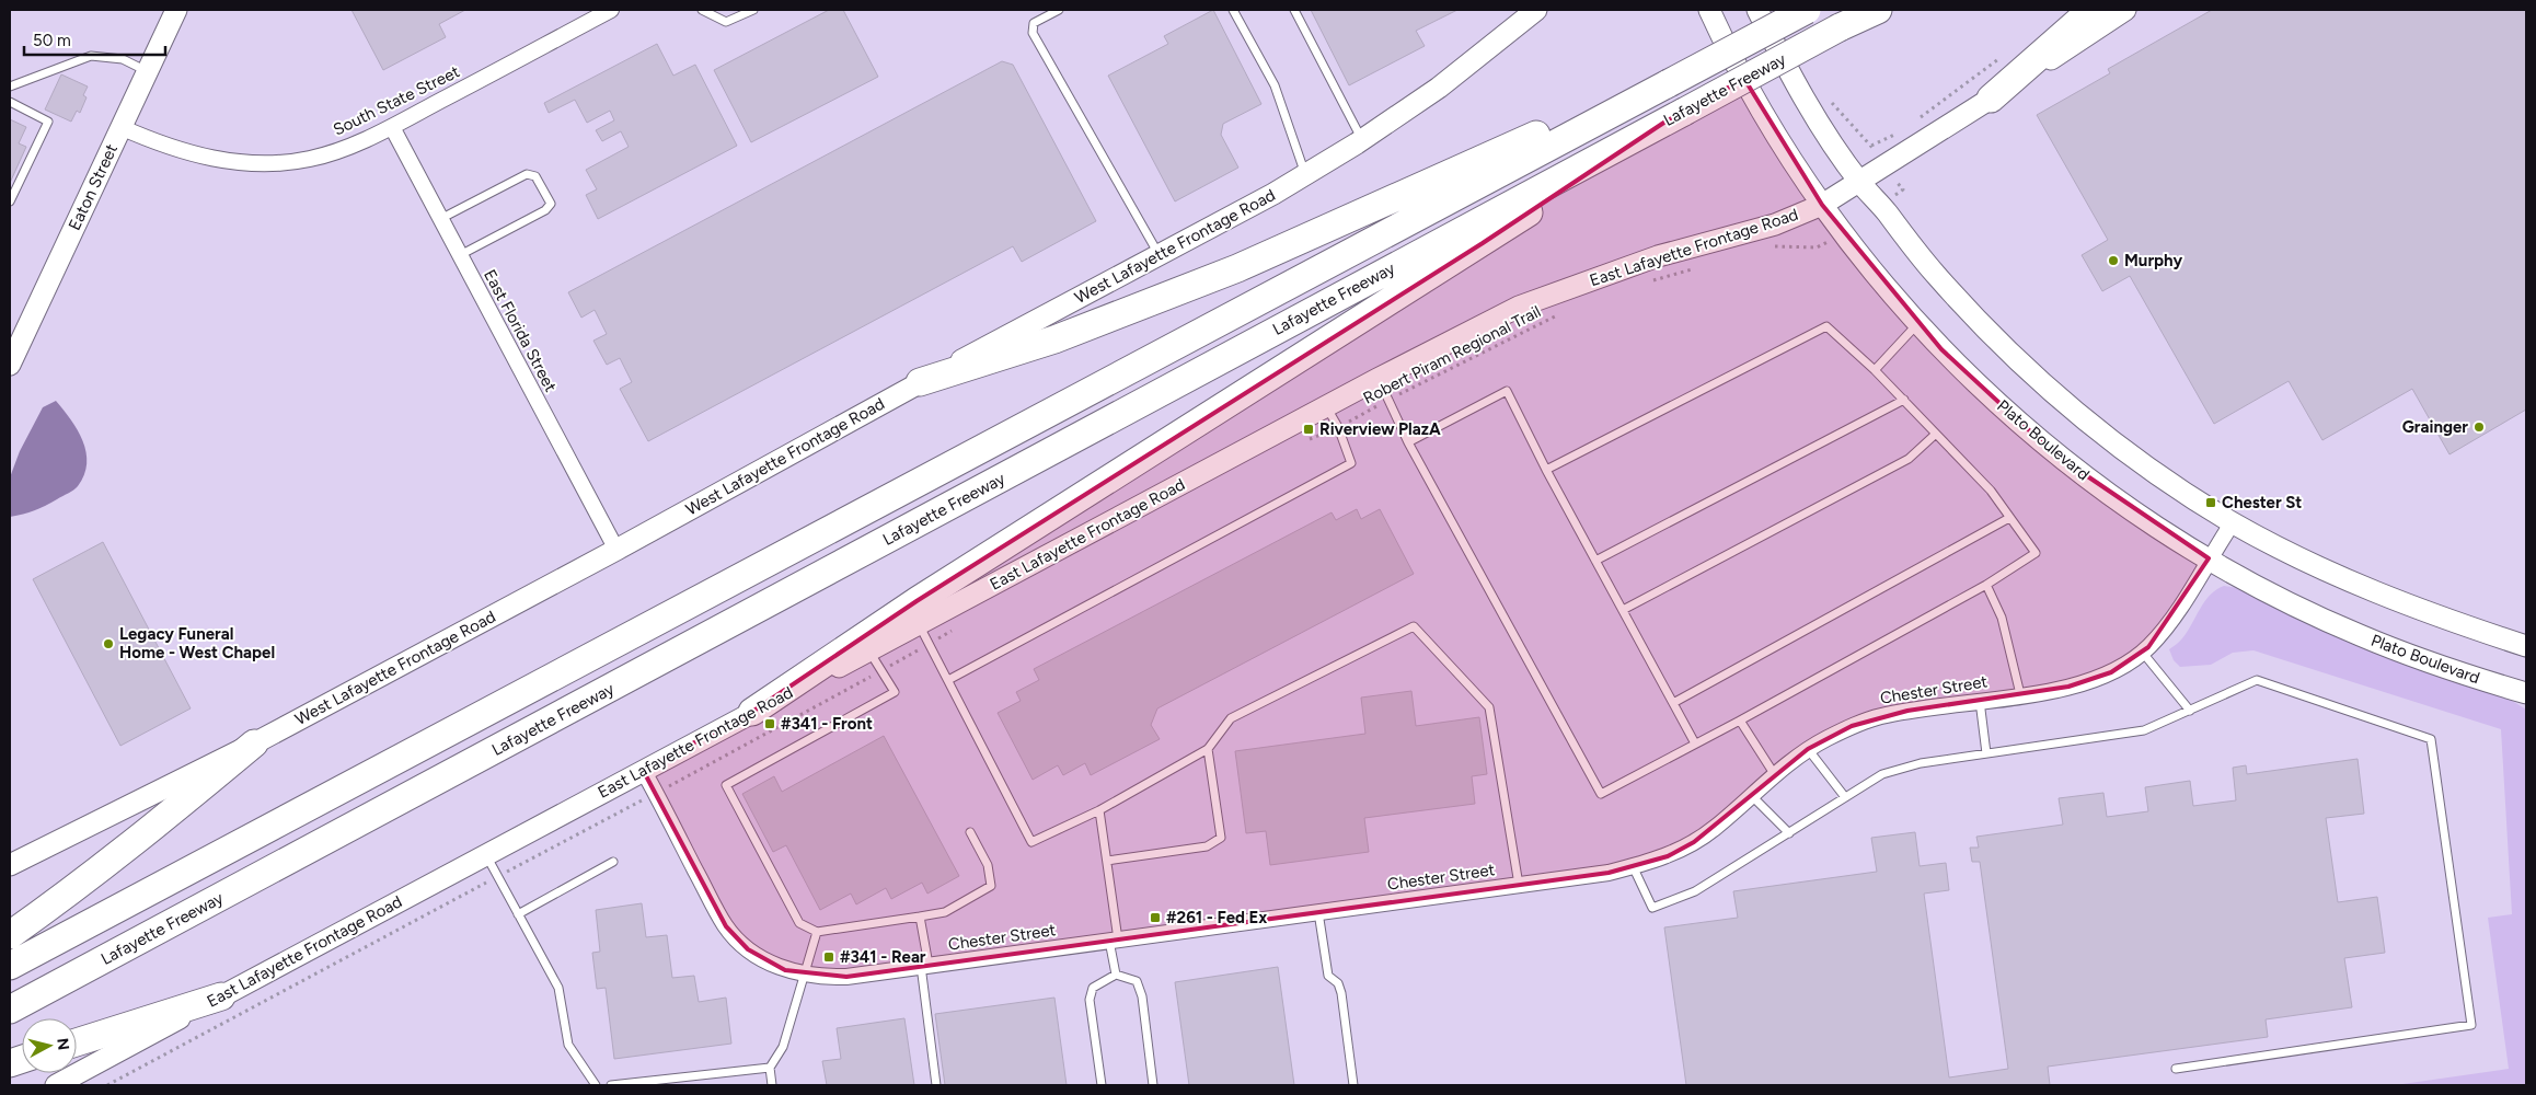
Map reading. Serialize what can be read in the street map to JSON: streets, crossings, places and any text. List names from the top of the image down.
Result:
{
  "streets": {
    "highway": ["Lafayette Freeway"],
    "main road": [
      "Eaton Street",
      "West Lafayette Frontage Road",
      "East Lafayette Frontage Road",
      "Plato Boulevard"
    ],
    "street": ["South State Street", "East Florida Street", "Chester Street"],
    "path": ["Robert Piram Regional Trail"]
  },
  "crossings": [
    ["South State Street", "Eaton Street"],
    ["South State Street", "East Florida Street"],
    ["West Lafayette Frontage Road", "East Florida Street"],
    ["East Lafayette Frontage Road", "Plato Boulevard"],
    ["East Lafayette Frontage Road", "Chester Street"],
    ["Plato Boulevard", "Chester Street"]
  ],
  "places": {
    "other": ["Murphy", "Grainger", "Legacy Funeral Home - West Chapel"],
    "transit": [
      "Riverview PlazA",
      "Chester St",
      "#341 - Front",
      "#261 - Fed Ex",
      "#341 - Rear"
    ]
  },
  "scale_bar": "50 m",
  "north": "right"
}
